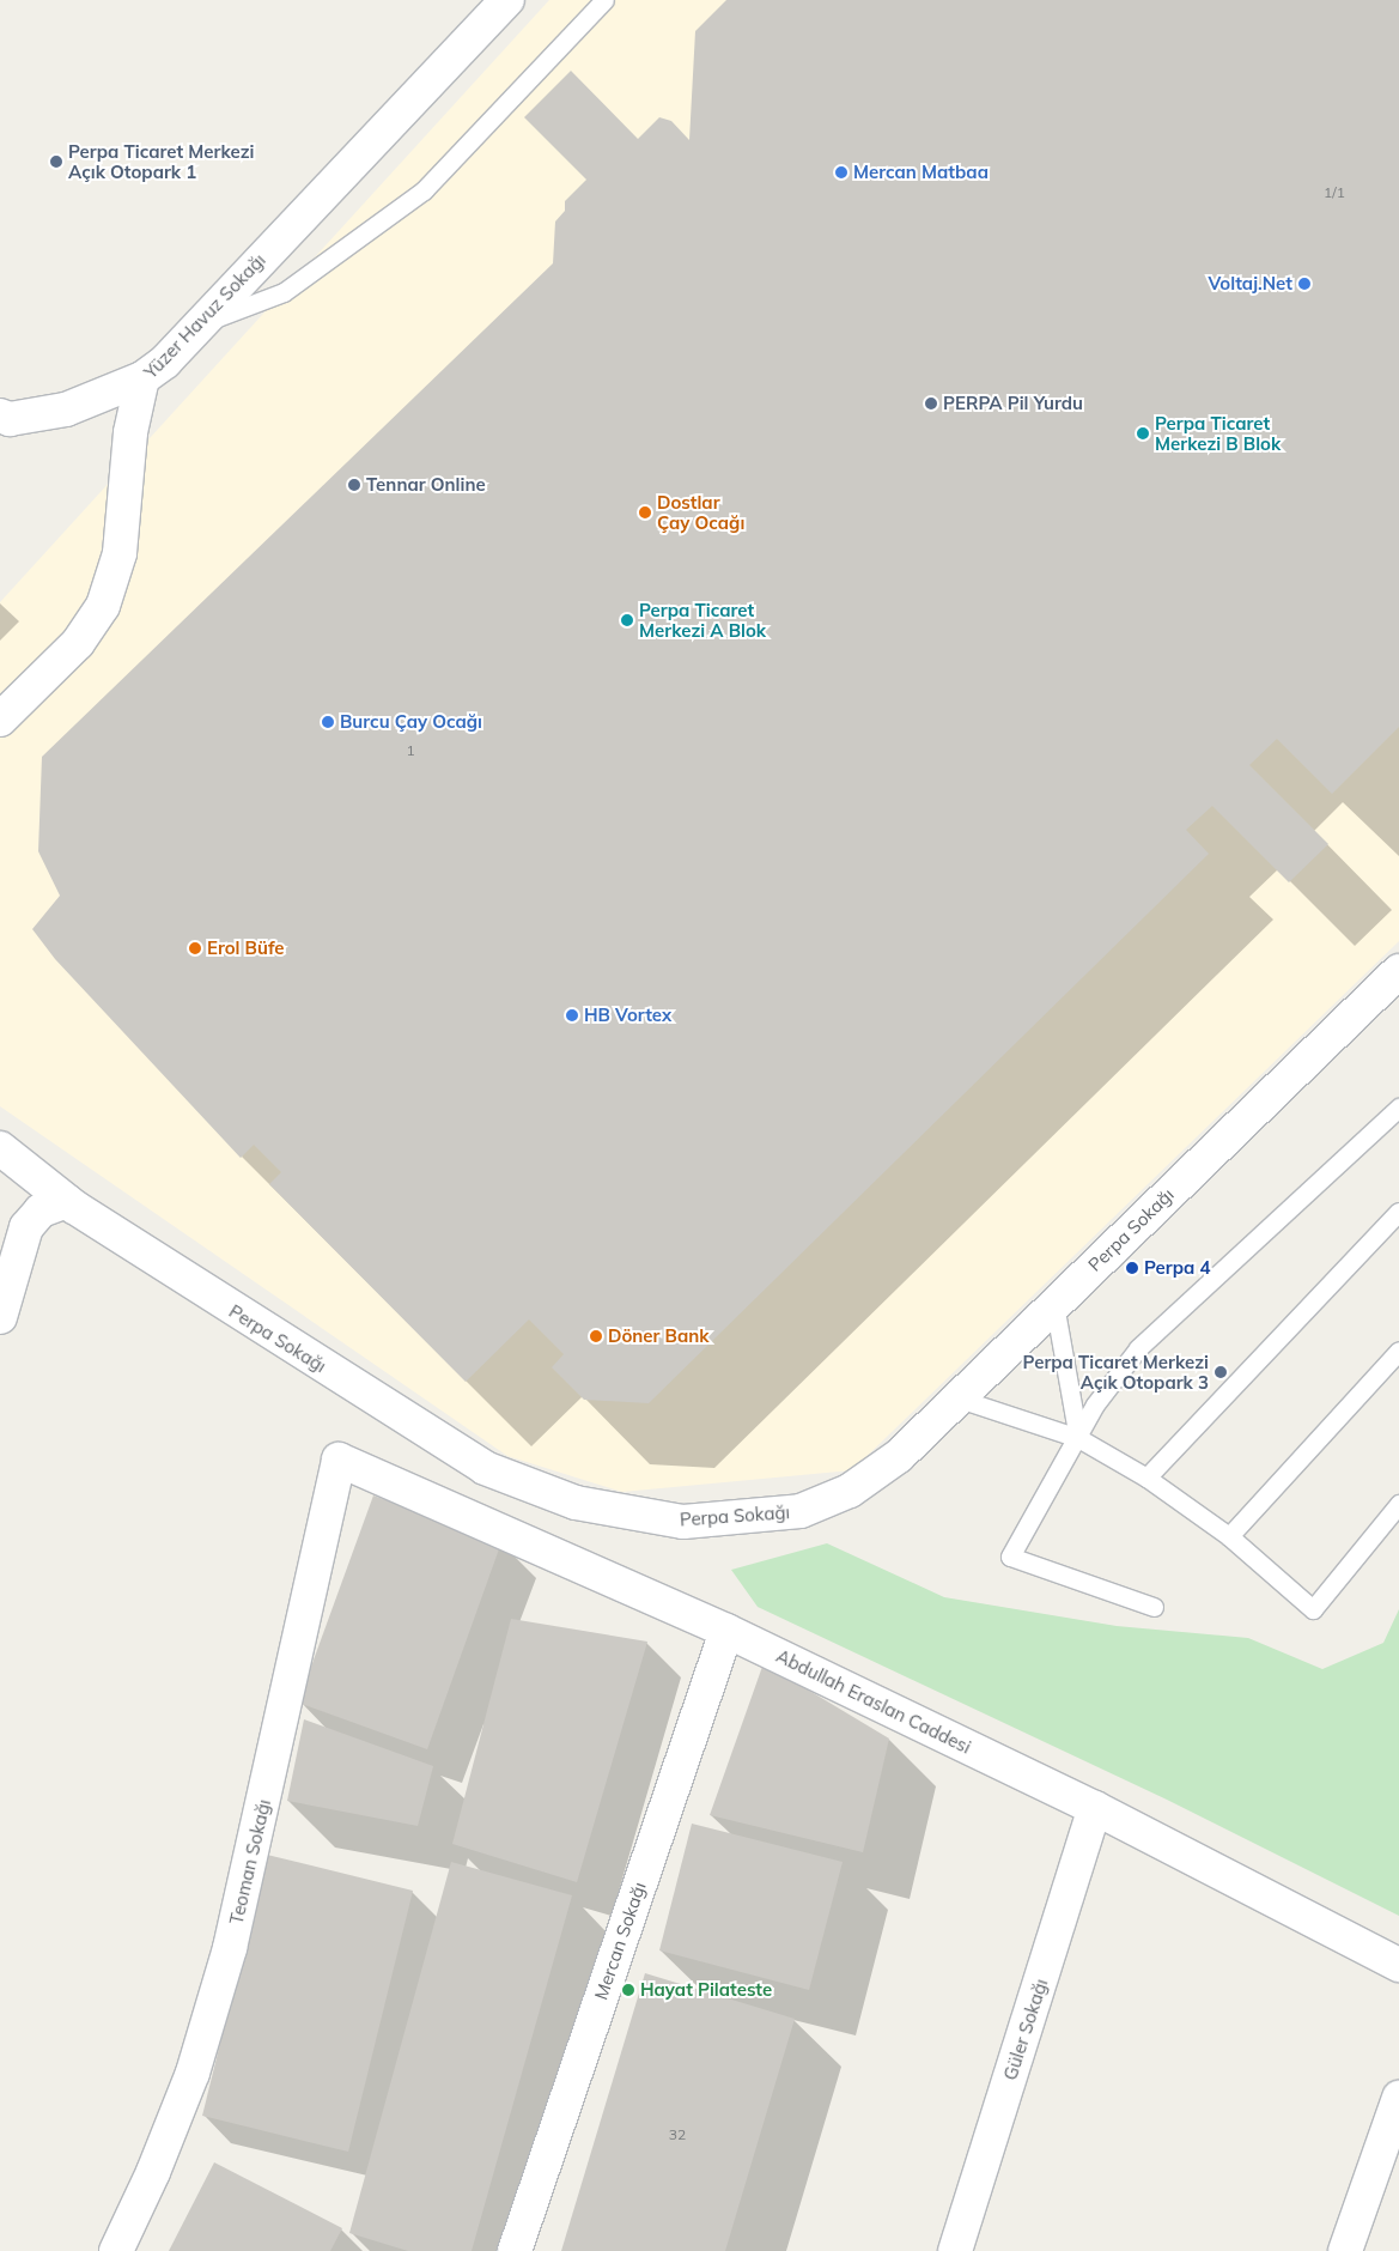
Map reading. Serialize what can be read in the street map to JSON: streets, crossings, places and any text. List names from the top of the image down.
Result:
{
  "streets": {
    "street": [
      "Yüzer Havuz Sokağı",
      "Perpa Sokağı",
      "Abdullah Eraslan Caddesi",
      "Teoman Sokağı",
      "Mercan Sokağı",
      "Güler Sokağı"
    ]
  },
  "crossings": [
    ["Abdullah Eraslan Caddesi", "Teoman Sokağı"],
    ["Abdullah Eraslan Caddesi", "Mercan Sokağı"],
    ["Abdullah Eraslan Caddesi", "Güler Sokağı"]
  ],
  "places": [
    "Perpa Ticaret Merkezi Açık Otopark 1",
    "Mercan Matbaa",
    "Voltaj.Net",
    "PERPA Pil Yurdu",
    "Perpa Ticaret Merkezi B Blok",
    "Tennar Online",
    "Dostlar Çay Ocağı",
    "Perpa Ticaret Merkezi A Blok",
    "Burcu Çay Ocağı",
    "Erol Büfe",
    "HB Vortex",
    "Perpa 4",
    "Döner Bank",
    "Perpa Ticaret Merkezi Açık Otopark 3",
    "Hayat Pilateste"
  ],
  "house_numbers": ["1/1", "1", "32"]
}
